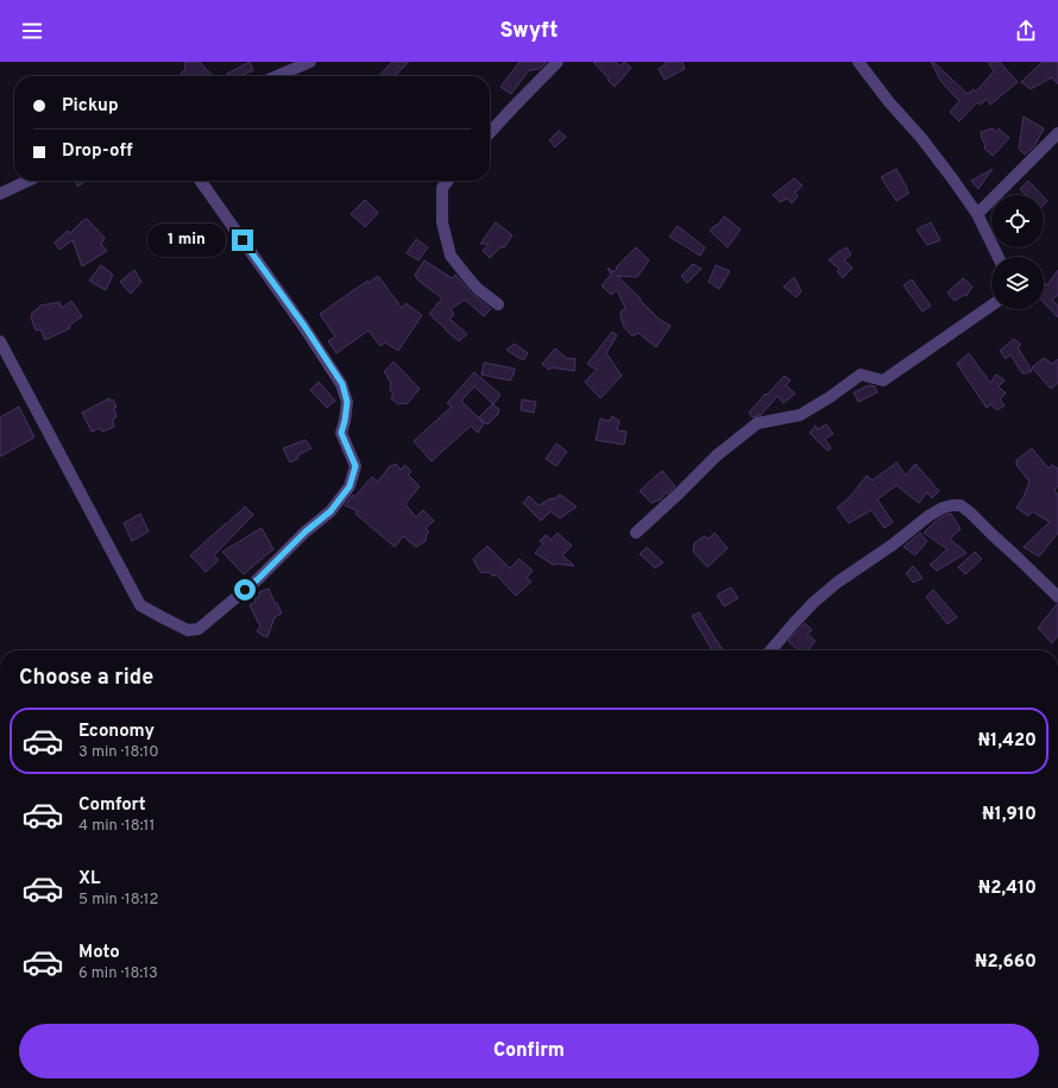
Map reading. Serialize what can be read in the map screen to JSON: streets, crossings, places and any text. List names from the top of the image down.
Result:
{
  "page": {
    "header": "Swyft",
    "banner": ["Pickup", "Drop-off"],
    "bubble": "1 min",
    "heading": "Choose a ride",
    "list": [
      {
        "name": "Economy",
        "note": "3 min · 18:10",
        "value": "₦1,420"
      },
      {
        "name": "Comfort",
        "note": "4 min · 18:11",
        "value": "₦1,910"
      },
      {
        "name": "XL",
        "note": "5 min · 18:12",
        "value": "₦2,410"
      },
      {
        "name": "Moto",
        "note": "6 min · 18:13",
        "value": "₦2,660"
      }
    ],
    "buttons": "Confirm"
  }
}
